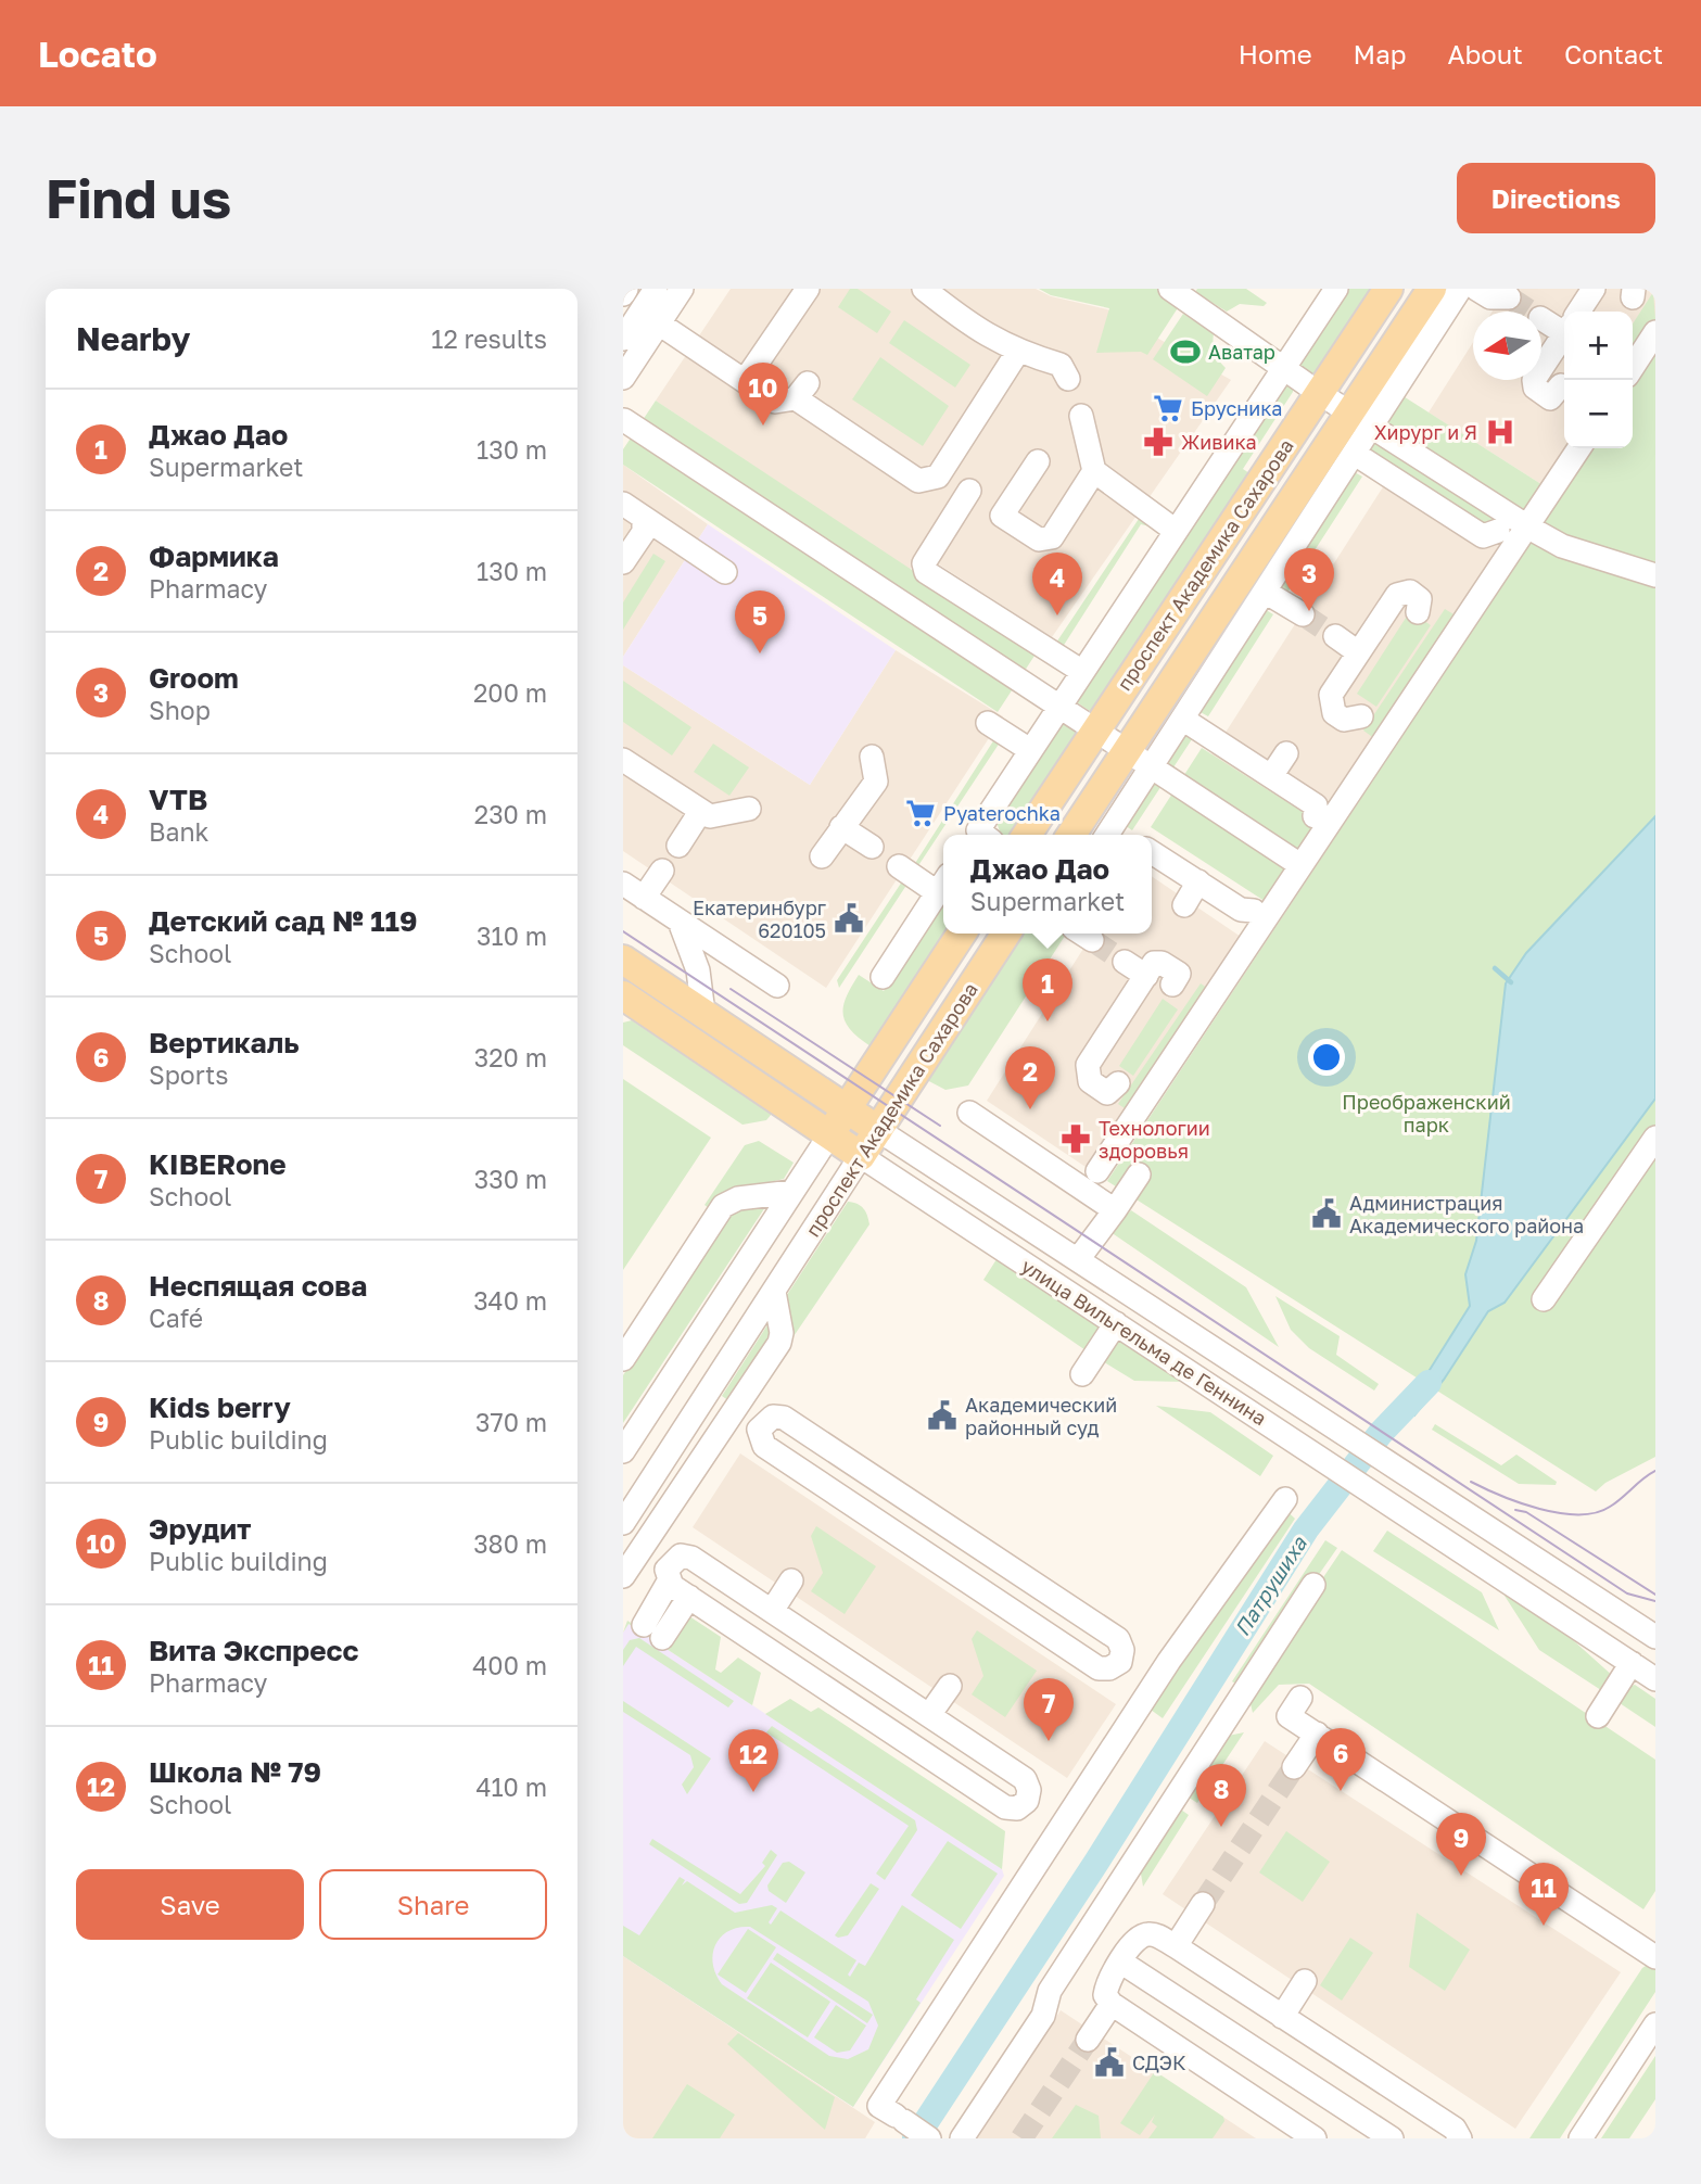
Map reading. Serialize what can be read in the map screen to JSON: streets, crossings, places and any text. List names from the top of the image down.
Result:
{
  "streets": {
    "main road": ["проспект Академика Сахарова", "улица Вильгельма де Геннина"]
  },
  "crossings": [
    ["проспект Академика Сахарова", "улица Вильгельма де Геннина"]
  ],
  "water": ["Патрушиха"],
  "parks": ["Преображенский парк"],
  "places": {
    "sports": ["Аватар"],
    "supermarket": ["Брусника", "Pyaterochka"],
    "hospital": ["Хирург и Я"],
    "pharmacy": ["Живика", "Технологии здоровья"],
    "public building": [
      "Екатеринбург 620105",
      "Администрация Академического района",
      "Академический районный суд",
      "СДЭК"
    ]
  },
  "north": "left",
  "page": {
    "header": "Locato",
    "nav": [
      "Home",
      "Map",
      "About",
      "Contact"
    ],
    "buttons": [
      "Directions",
      ["Save", "Share"]
    ],
    "title": "Find us",
    "heading": ["Nearby", "12 results"],
    "map_buttons": ["+", "−"],
    "pins": [
      "10",
      "3",
      "4",
      "5",
      "1",
      "2",
      "7",
      "6",
      "12",
      "8",
      "9",
      "11"
    ],
    "list": [
      {
        "mark": "1",
        "name": "Джао Дао",
        "note": "Supermarket",
        "value": "130 m"
      },
      {
        "mark": "2",
        "name": "Фармика",
        "note": "Pharmacy",
        "value": "130 m"
      },
      {
        "mark": "3",
        "name": "Groom",
        "note": "Shop",
        "value": "200 m"
      },
      {
        "mark": "4",
        "name": "VTB",
        "note": "Bank",
        "value": "230 m"
      },
      {
        "mark": "5",
        "name": "Детский сад № 119",
        "note": "School",
        "value": "310 m"
      },
      {
        "mark": "6",
        "name": "Вертикаль",
        "note": "Sports",
        "value": "320 m"
      },
      {
        "mark": "7",
        "name": "KIBERone",
        "note": "School",
        "value": "330 m"
      },
      {
        "mark": "8",
        "name": "Неспящая сова",
        "note": "Café",
        "value": "340 m"
      },
      {
        "mark": "9",
        "name": "Kids berry",
        "note": "Public building",
        "value": "370 m"
      },
      {
        "mark": "10",
        "name": "Эрудит",
        "note": "Public building",
        "value": "380 m"
      },
      {
        "mark": "11",
        "name": "Вита Экспресс",
        "note": "Pharmacy",
        "value": "400 m"
      },
      {
        "mark": "12",
        "name": "Школа № 79",
        "note": "School",
        "value": "410 m"
      }
    ],
    "popup": ["Джао Дао", "Supermarket"]
  }
}
